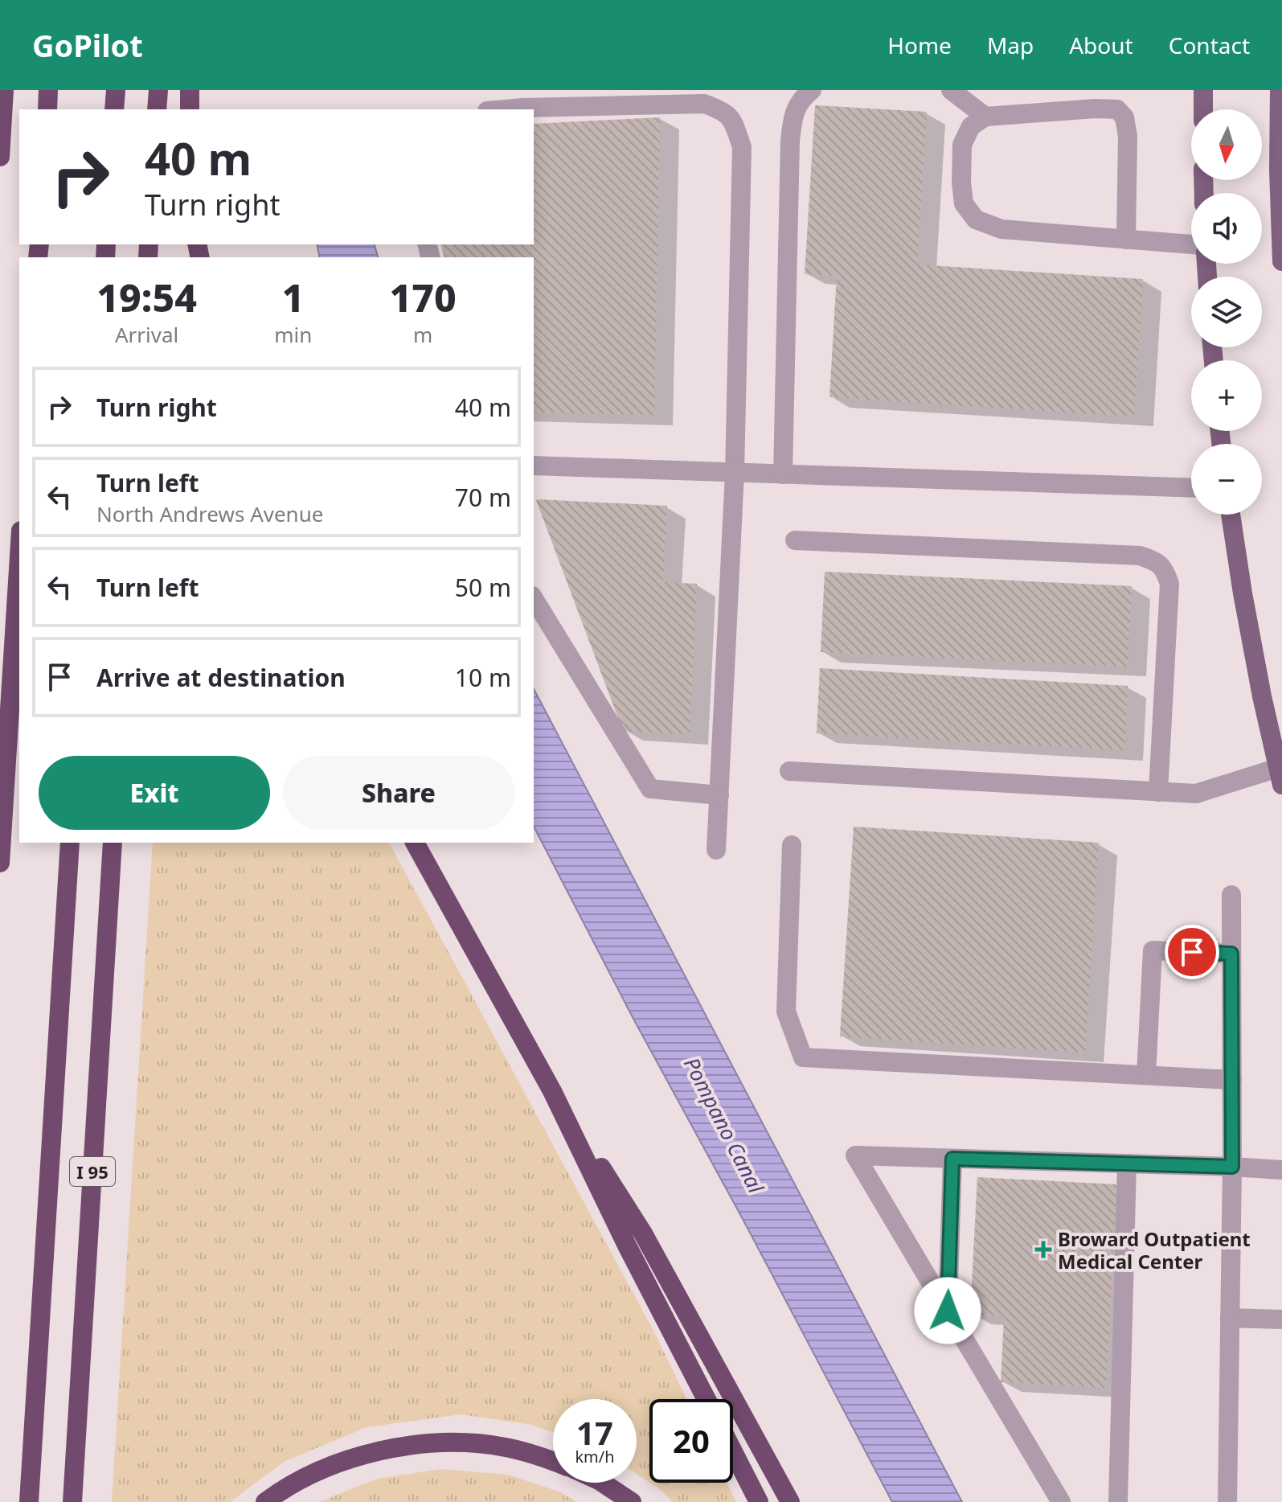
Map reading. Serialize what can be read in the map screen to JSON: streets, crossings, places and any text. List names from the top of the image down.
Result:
{
  "streets": {
    "highway": ["I 95"]
  },
  "water": ["Pompano Canal"],
  "places": {
    "health": ["Broward Outpatient Medical Center"]
  },
  "north": "bottom",
  "page": {
    "header": "GoPilot",
    "nav": [
      "Home",
      "Map",
      "About",
      "Contact"
    ],
    "map_buttons": ["+", "−"],
    "turn": ["40 m", "Turn right"],
    "eta": [
      "19:54",
      "Arrival",
      "1",
      "min",
      "170",
      "m"
    ],
    "list": [
      {
        "name": "Turn right",
        "value": "40 m"
      },
      {
        "name": "Turn left",
        "note": "North Andrews Avenue",
        "value": "70 m"
      },
      {
        "name": "Turn left",
        "value": "50 m"
      },
      {
        "name": "Arrive at destination",
        "value": "10 m"
      }
    ],
    "buttons": ["Exit", "Share"],
    "speed": "17 km/h",
    "limit": "20"
  }
}
